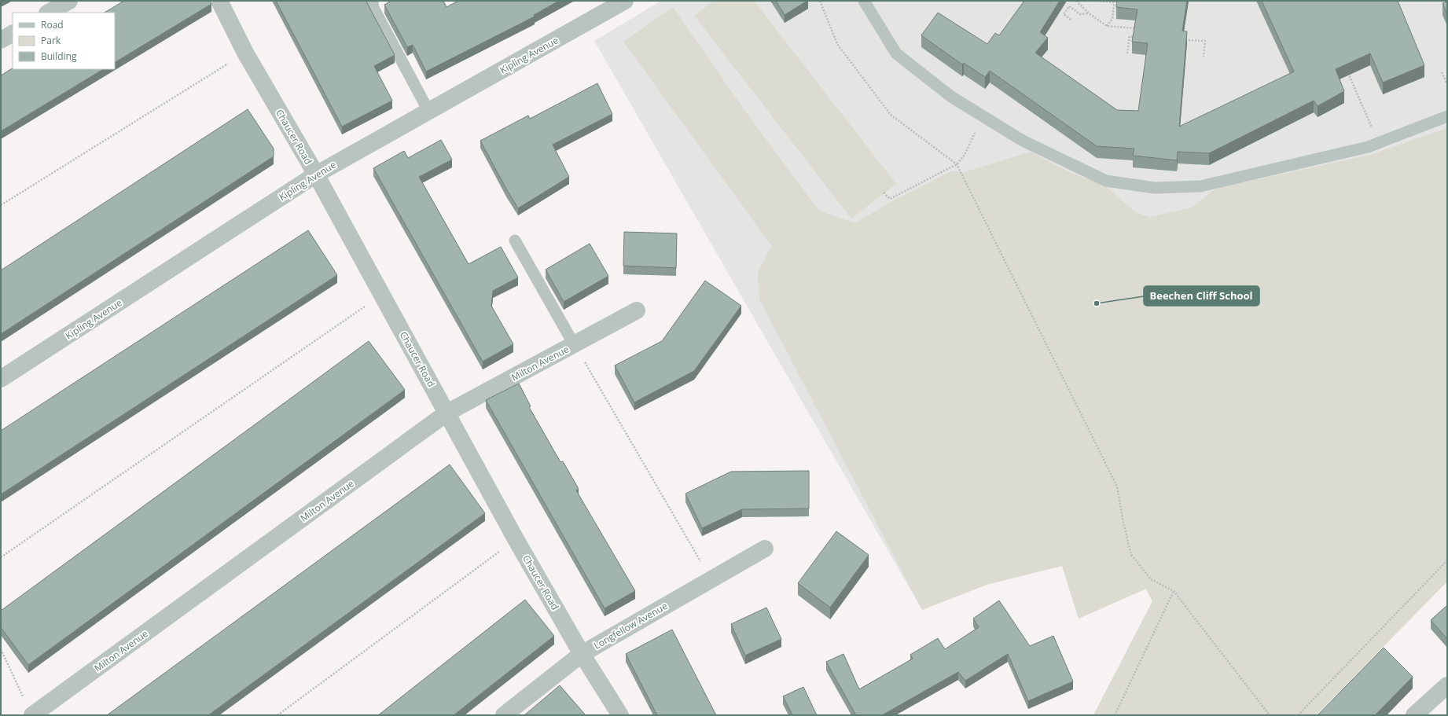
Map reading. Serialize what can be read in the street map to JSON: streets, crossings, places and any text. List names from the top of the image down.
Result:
{
  "streets": {
    "street": [
      "Kipling Avenue",
      "Chaucer Road",
      "Milton Avenue",
      "Longfellow Avenue"
    ]
  },
  "crossings": [
    ["Kipling Avenue", "Chaucer Road"],
    ["Chaucer Road", "Milton Avenue"],
    ["Chaucer Road", "Longfellow Avenue"]
  ],
  "places": ["Beechen Cliff School"],
  "legend": ["Road", "Park", "Building"]
}
